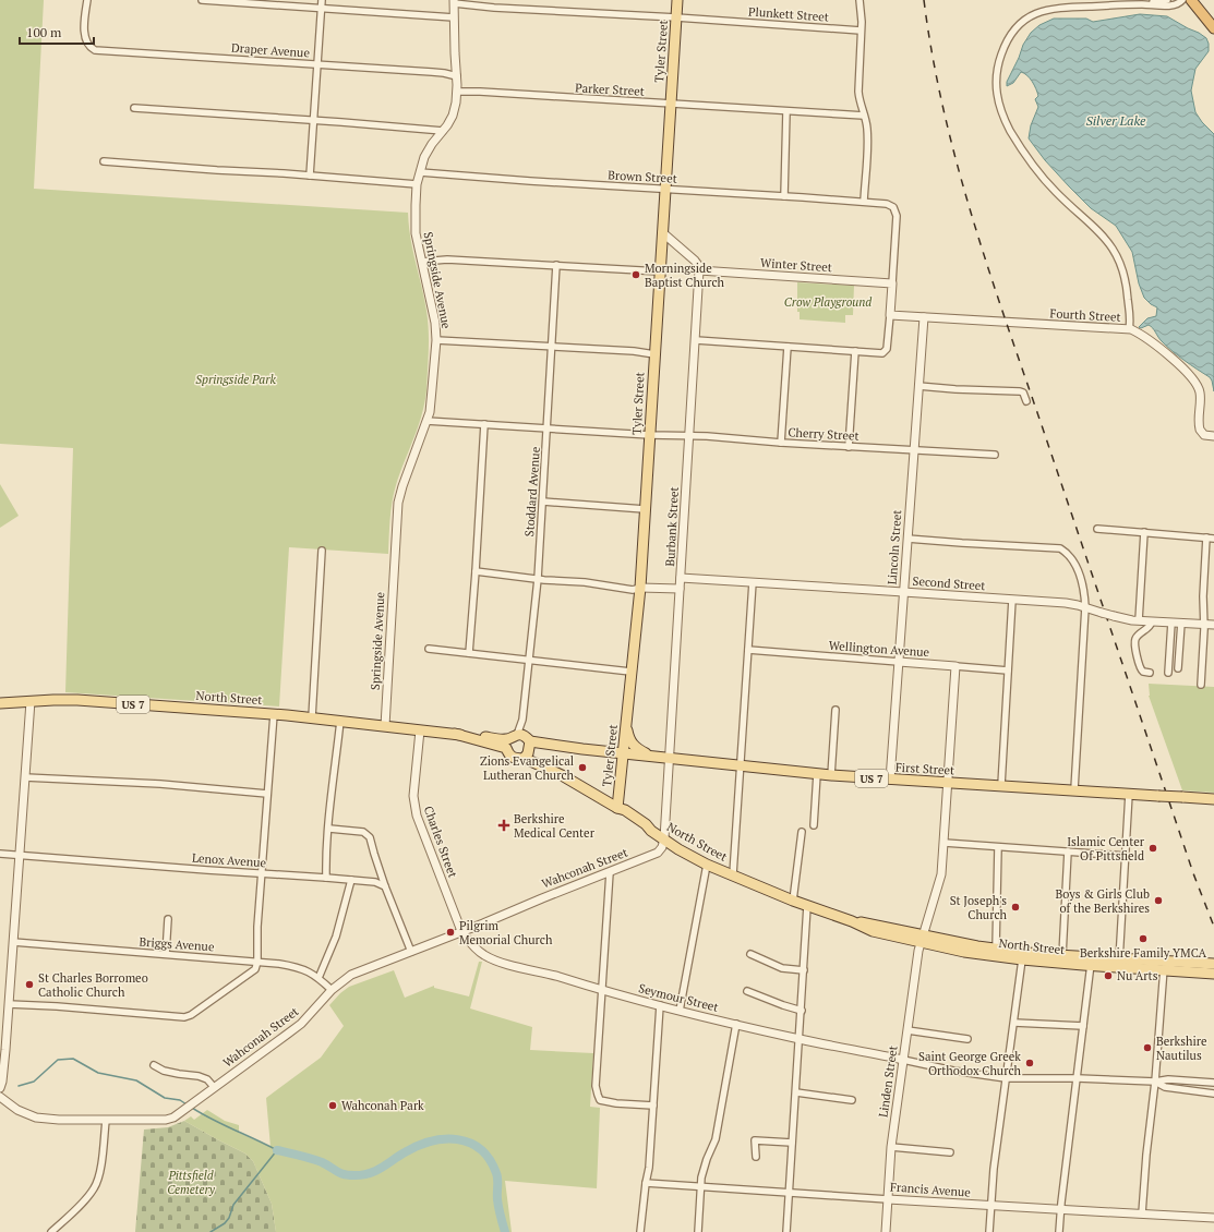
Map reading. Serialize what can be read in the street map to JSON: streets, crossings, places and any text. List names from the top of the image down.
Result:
{
  "streets": {
    "main road": [
      "Tyler Street",
      "North Street",
      "US 7",
      "First Street"
    ],
    "street": [
      "Plunkett Street",
      "Draper Avenue",
      "Parker Street",
      "Brown Street",
      "Winter Street",
      "Springside Avenue",
      "Fourth Street",
      "Cherry Street",
      "Stoddard Avenue",
      "Burbank Street",
      "Lincoln Street",
      "Second Street",
      "Wellington Avenue",
      "Charles Street",
      "Lenox Avenue",
      "Wahconah Street",
      "Briggs Avenue",
      "Seymour Street",
      "Linden Street",
      "Francis Avenue"
    ]
  },
  "crossings": [
    ["Plunkett Street", "Tyler Street"],
    ["Plunkett Street", "Springside Avenue"],
    ["Draper Avenue", "Springside Avenue"],
    ["Tyler Street", "Parker Street"],
    ["Tyler Street", "Brown Street"],
    ["Tyler Street", "Cherry Street"],
    ["Tyler Street", "North Street"],
    ["Tyler Street", "First Street"],
    ["Parker Street", "Springside Avenue"],
    ["Brown Street", "Winter Street"],
    ["Brown Street", "Springside Avenue"],
    ["Winter Street", "Burbank Street"],
    ["Springside Avenue", "Cherry Street"],
    ["Springside Avenue", "North Street"],
    ["Fourth Street", "Lincoln Street"],
    ["Cherry Street", "Stoddard Avenue"],
    ["Cherry Street", "Burbank Street"],
    ["Cherry Street", "Lincoln Street"],
    ["Stoddard Avenue", "First Street"],
    ["Burbank Street", "Second Street"],
    ["Burbank Street", "North Street"],
    ["Burbank Street", "First Street"],
    ["Burbank Street", "Wahconah Street"],
    ["Lincoln Street", "Second Street"],
    ["Lincoln Street", "Wellington Avenue"],
    ["Lincoln Street", "First Street"],
    ["Wellington Avenue", "Linden Street"],
    ["North Street", "Charles Street"],
    ["North Street", "Wahconah Street"],
    ["North Street", "Linden Street"],
    ["First Street", "Linden Street"],
    ["Charles Street", "Wahconah Street"],
    ["Charles Street", "Seymour Street"],
    ["Wahconah Street", "Briggs Avenue"],
    ["Wahconah Street", "Seymour Street"],
    ["Seymour Street", "Linden Street"],
    ["Linden Street", "Francis Avenue"]
  ],
  "water": ["Silver Lake"],
  "parks": ["Crow Playground", "Springside Park", "Pittsfield Cemetery"],
  "places": {
    "other": [
      "Morningside Baptist Church",
      "Zions Evangelical Lutheran Church",
      "Islamic Center Of Pittsfield",
      "Boys & Girls Club of the Berkshires",
      "St Joseph's Church",
      "Pilgrim Memorial Church",
      "Berkshire Family YMCA",
      "Nu Arts",
      "St Charles Borromeo Catholic Church",
      "Berkshire Nautilus",
      "Saint George Greek Orthodox Church",
      "Wahconah Park"
    ],
    "health": ["Berkshire Medical Center"]
  },
  "scale_bar": "100 m"
}
